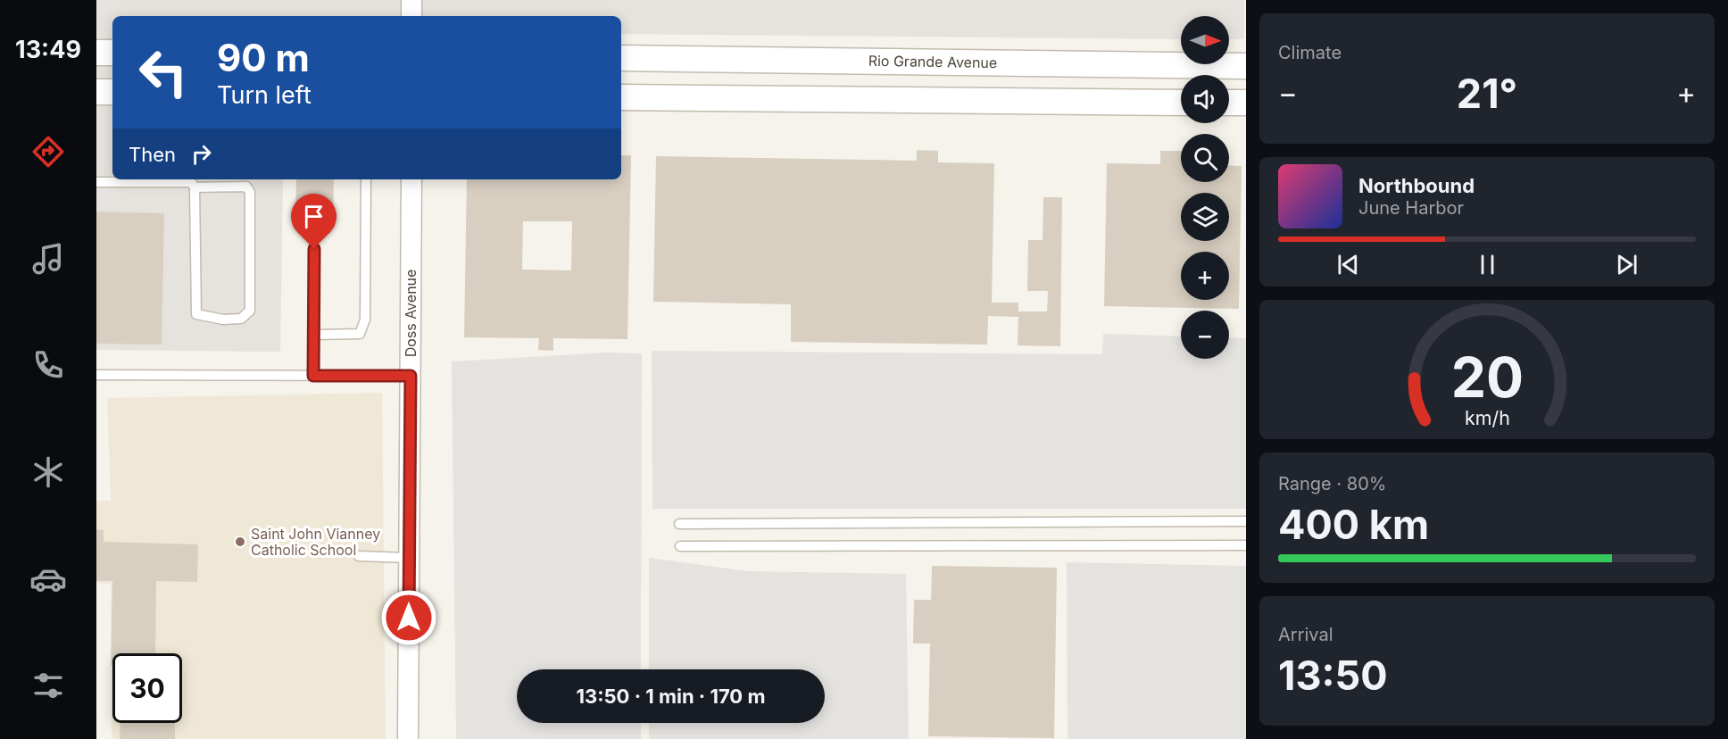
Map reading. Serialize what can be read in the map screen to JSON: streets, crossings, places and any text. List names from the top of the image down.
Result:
{
  "streets": {
    "street": ["Rio Grande Avenue", "Doss Avenue"]
  },
  "places": ["Saint John Vianney Catholic School"],
  "north": "right",
  "page": {
    "tabs": "13:49",
    "tile": [
      "Climate",
      ["Range · 80%", "400 km"],
      ["Arrival", "13:50"]
    ],
    "map_buttons": ["+", "−"],
    "turn": ["90 m", "Turn left"],
    "heat": ["−", "21°", "+"],
    "then": "Then",
    "song": ["Northbound", "June Harbor"],
    "limit": "30",
    "trip": "13:50 · 1 min · 170 m",
    "gauge": ["20", "km/h"]
  }
}
